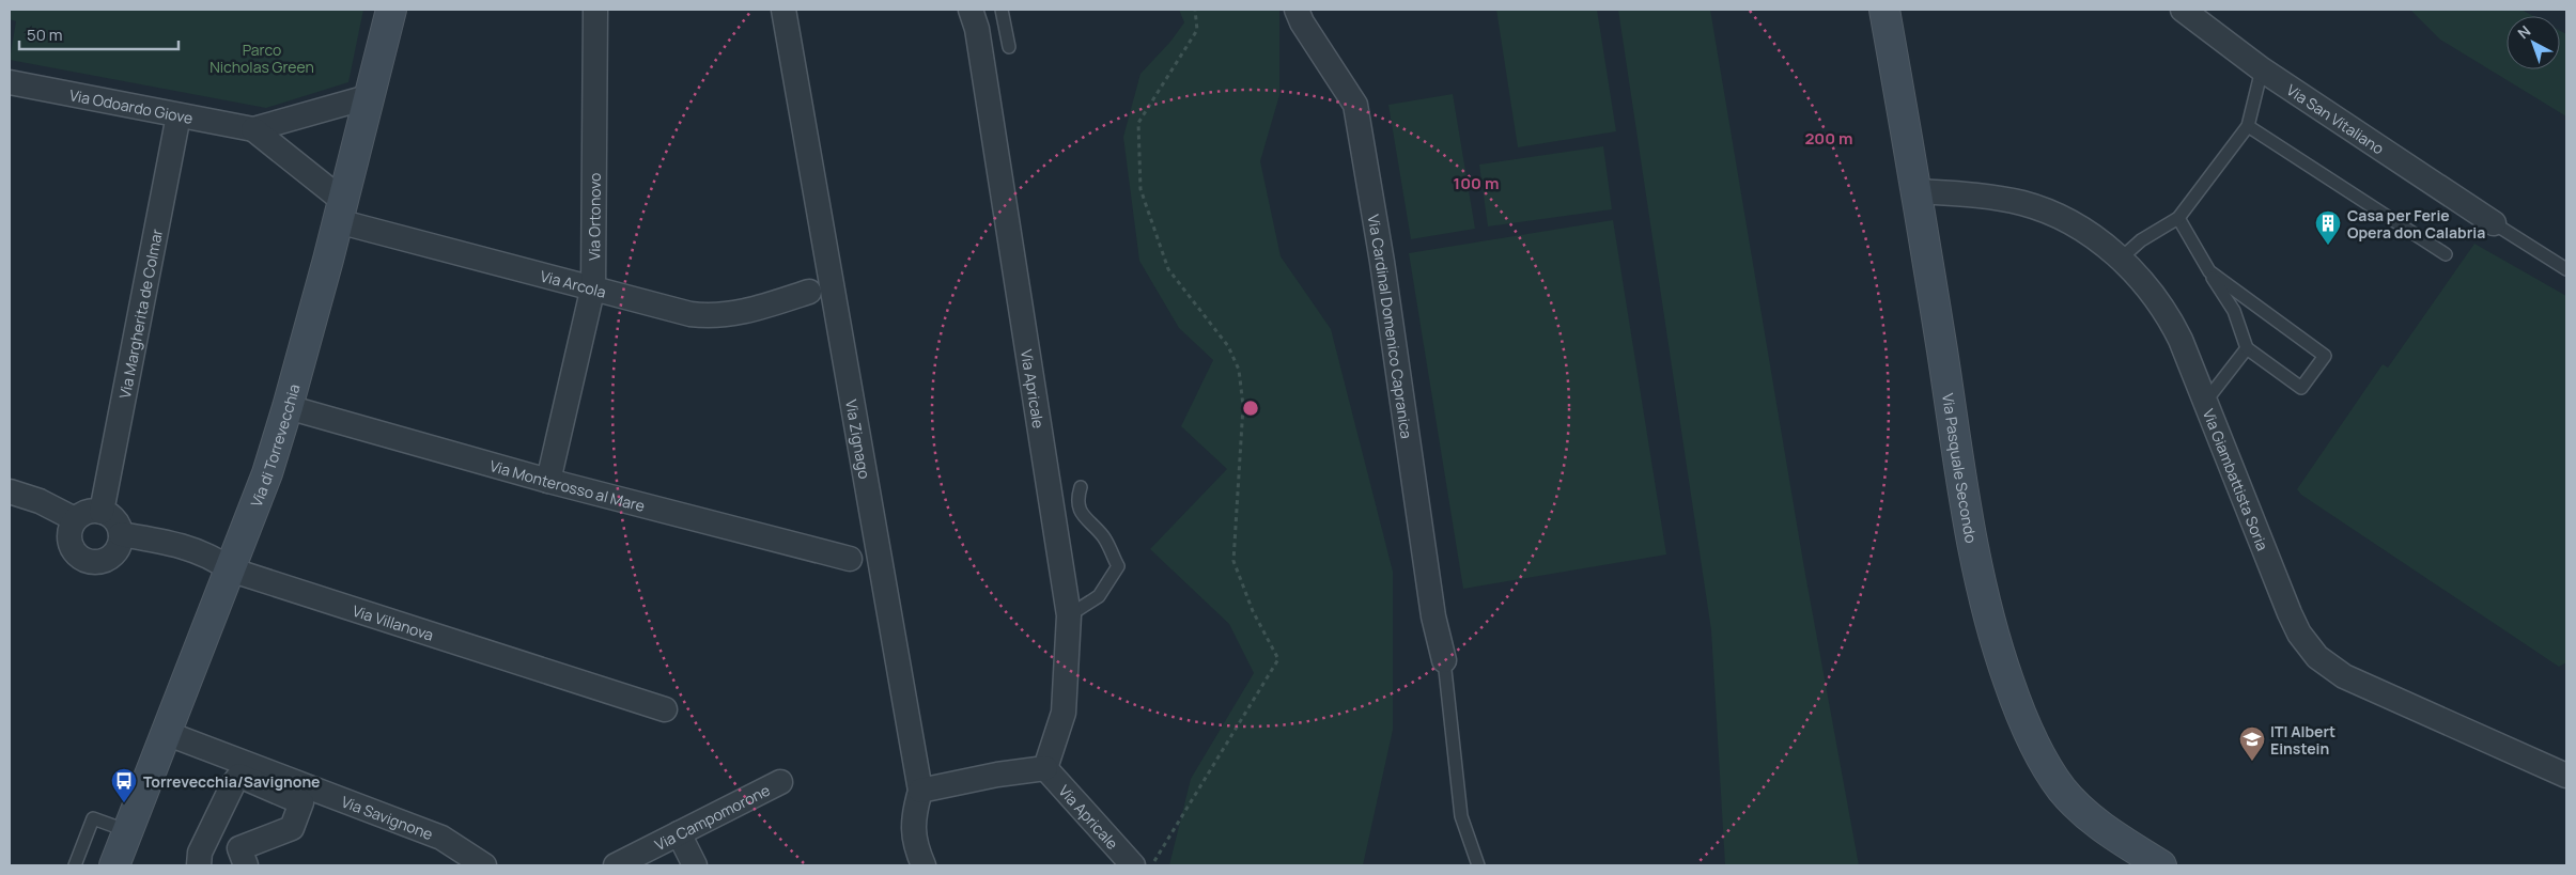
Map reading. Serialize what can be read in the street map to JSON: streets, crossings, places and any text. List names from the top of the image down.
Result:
{
  "streets": {
    "street": [
      "Via Odoardo Giove",
      "Via San Vitaliano",
      "Via Ortonovo",
      "Via Arcola",
      "Via Margherita de Colmar",
      "Via Cardinal Domenico Capranica",
      "Via Apricale",
      "Via Zignago",
      "Via di Torrevecchia",
      "Via Pasquale Secondo",
      "Via Giambattista Soria",
      "Via Monterosso al Mare",
      "Via Villanova",
      "Via Campomorone",
      "Via Savignone"
    ]
  },
  "crossings": [
    ["Via Odoardo Giove", "Via Arcola"],
    ["Via Odoardo Giove", "Via Margherita de Colmar"],
    ["Via Odoardo Giove", "Via di Torrevecchia"],
    ["Via Ortonovo", "Via Arcola"],
    ["Via Ortonovo", "Via Monterosso al Mare"],
    ["Via Arcola", "Via di Torrevecchia"],
    ["Via Margherita de Colmar", "Via Villanova"],
    ["Via di Torrevecchia", "Via Monterosso al Mare"],
    ["Via di Torrevecchia", "Via Villanova"],
    ["Via di Torrevecchia", "Via Savignone"],
    ["Via Pasquale Secondo", "Via Giambattista Soria"]
  ],
  "parks": ["Parco Nicholas Green"],
  "places": {
    "building": ["Casa per Ferie Opera don Calabria"],
    "school or university": ["ITI Albert Einstein"],
    "bus stop": ["Torrevecchia/Savignone"]
  },
  "scale_bar": "50 m",
  "north": "top left",
  "rings": ["200 m", "100 m"]
}
